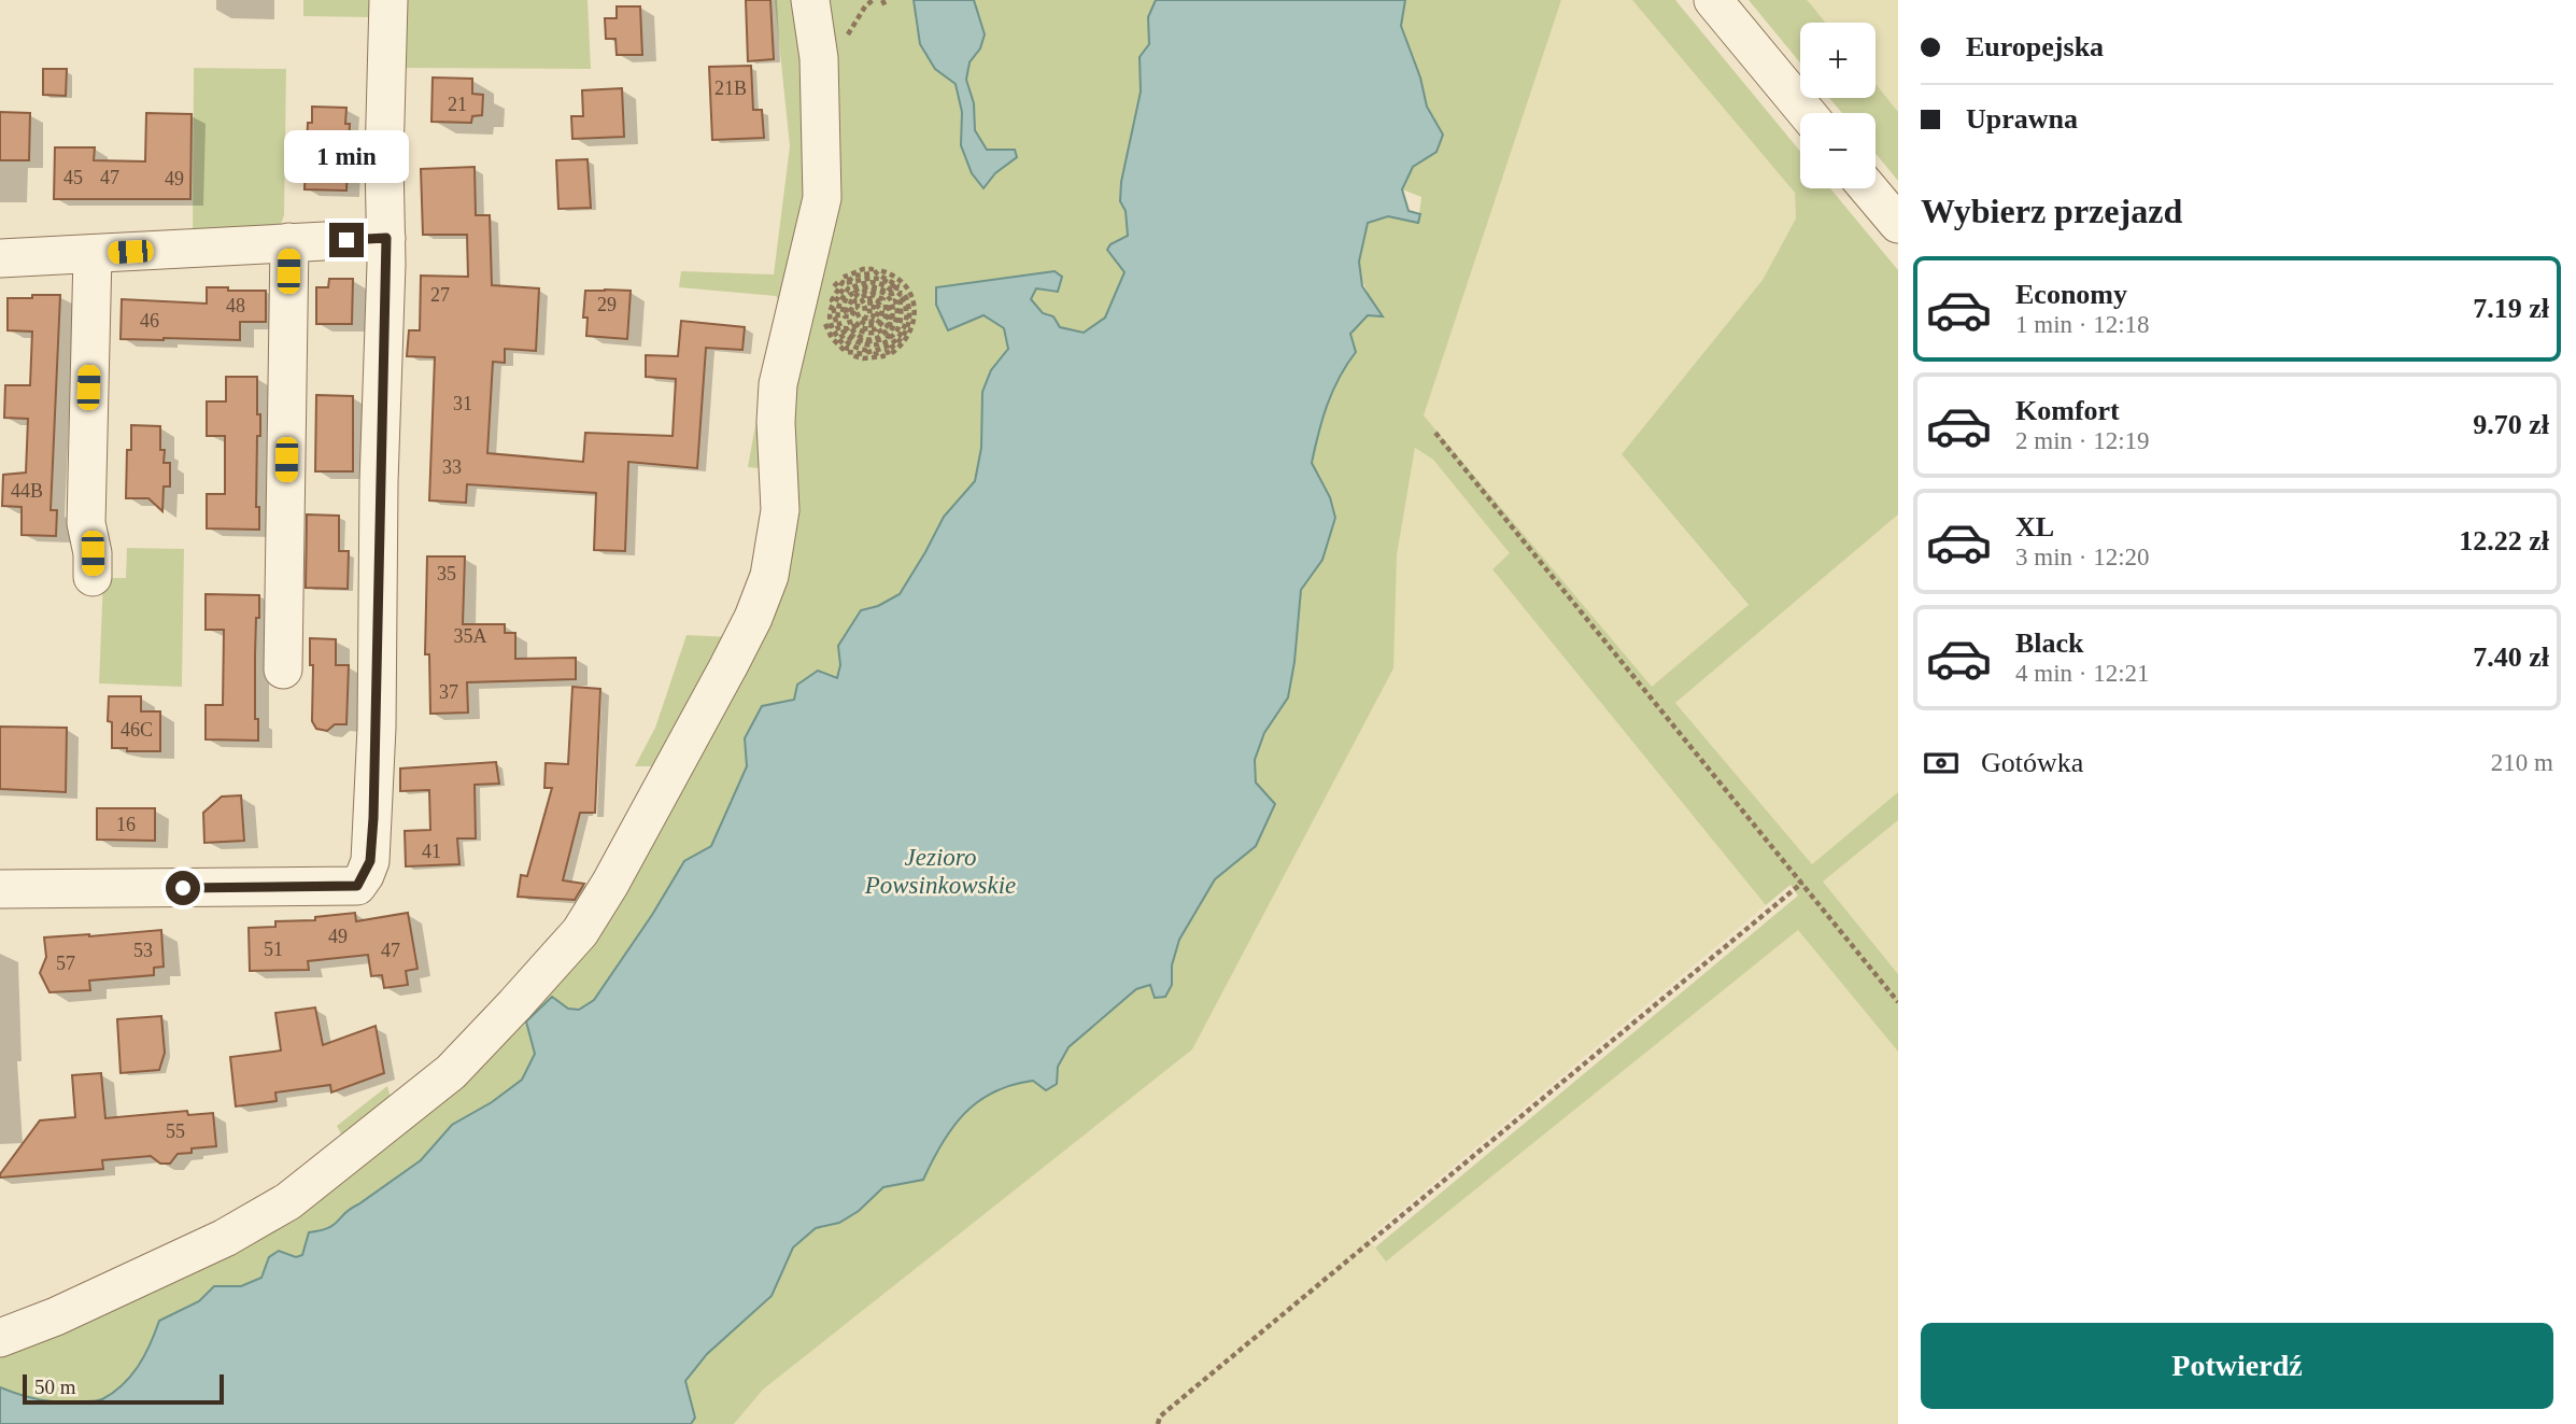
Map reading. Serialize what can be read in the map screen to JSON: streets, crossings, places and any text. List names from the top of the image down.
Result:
{
  "water": ["Jezioro Powsinkowskie"],
  "house_numbers": [
    "21B",
    "21",
    "45",
    "47",
    "49",
    "27",
    "29",
    "48",
    "46",
    "31",
    "33",
    "44B",
    "35",
    "35A",
    "37",
    "46C",
    "16",
    "41",
    "49",
    "51",
    "53",
    "47",
    "57",
    "55"
  ],
  "scale_bar": "50 m",
  "page": {
    "banner": ["Europejska", "Uprawna"],
    "map_buttons": ["+", "−"],
    "bubble": "1 min",
    "heading": "Wybierz przejazd",
    "list": [
      {
        "name": "Economy",
        "note": "1 min · 12:18",
        "value": "7.19 zł"
      },
      {
        "name": "Komfort",
        "note": "2 min · 12:19",
        "value": "9.70 zł"
      },
      {
        "name": "XL",
        "note": "3 min · 12:20",
        "value": "12.22 zł"
      },
      {
        "name": "Black",
        "note": "4 min · 12:21",
        "value": "7.40 zł"
      }
    ],
    "pay": ["Gotówka", "210 m"],
    "buttons": "Potwierdź",
    "scale": "50 m"
  }
}
